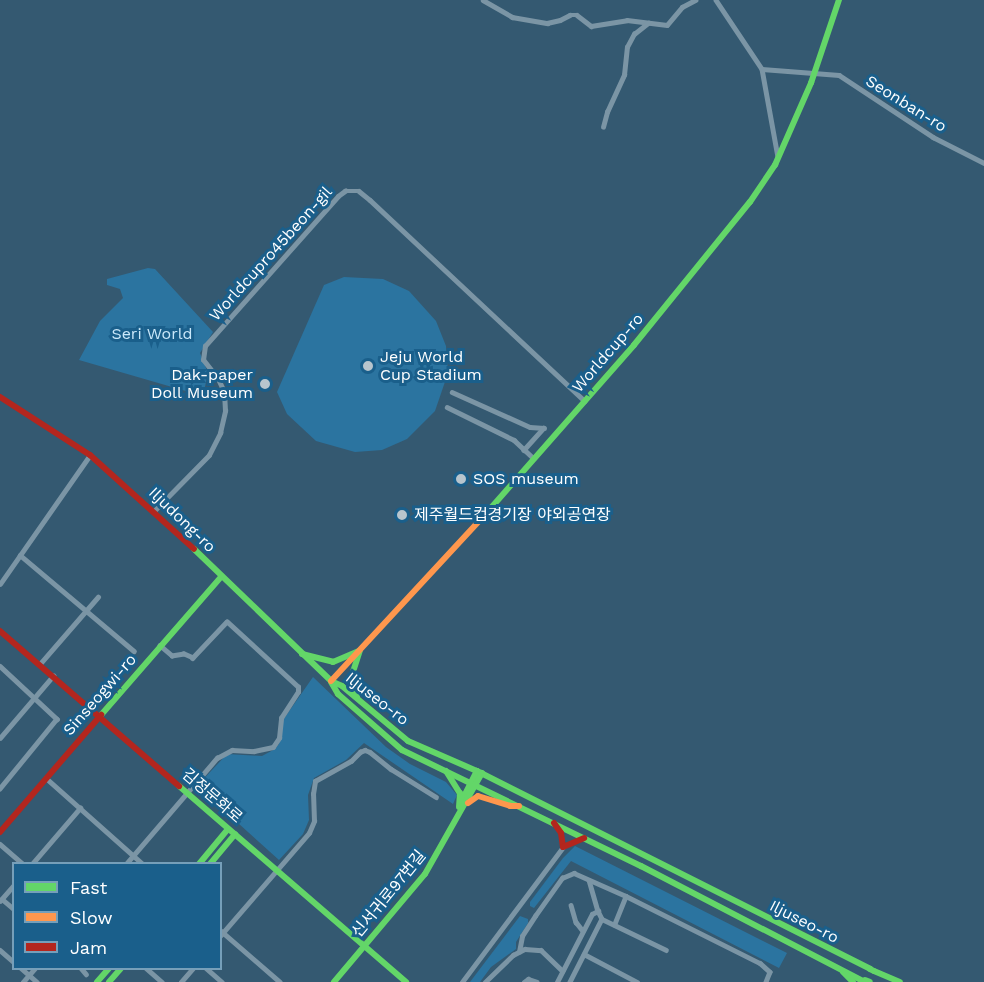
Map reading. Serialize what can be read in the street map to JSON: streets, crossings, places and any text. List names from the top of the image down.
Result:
{
  "streets": {
    "main road": [
      "Worldcup-ro",
      "Iljudong-ro",
      "Sinseogwi-ro",
      "Iljuseo-ro",
      "김정문화로",
      "신서귀로97번길"
    ],
    "street": ["Seonban-ro", "Worldcupro45beon-gil"]
  },
  "crossings": [
    ["Seonban-ro", "Worldcup-ro"],
    ["Worldcupro45beon-gil", "Worldcup-ro"],
    ["Worldcupro45beon-gil", "Iljudong-ro"],
    ["Worldcup-ro", "Iljudong-ro"],
    ["Worldcup-ro", "Iljuseo-ro"],
    ["Iljudong-ro", "Sinseogwi-ro"],
    ["Iljudong-ro", "Iljuseo-ro"],
    ["Sinseogwi-ro", "김정문화로"],
    ["Iljuseo-ro", "신서귀로97번길"],
    ["김정문화로", "신서귀로97번길"]
  ],
  "parks": ["Seri World"],
  "places": [
    "Jeju World Cup Stadium",
    "Dak-paper Doll Museum",
    "SOS museum",
    "제주월드컵경기장 야외공연장"
  ],
  "legend": ["Fast", "Slow", "Jam"]
}
